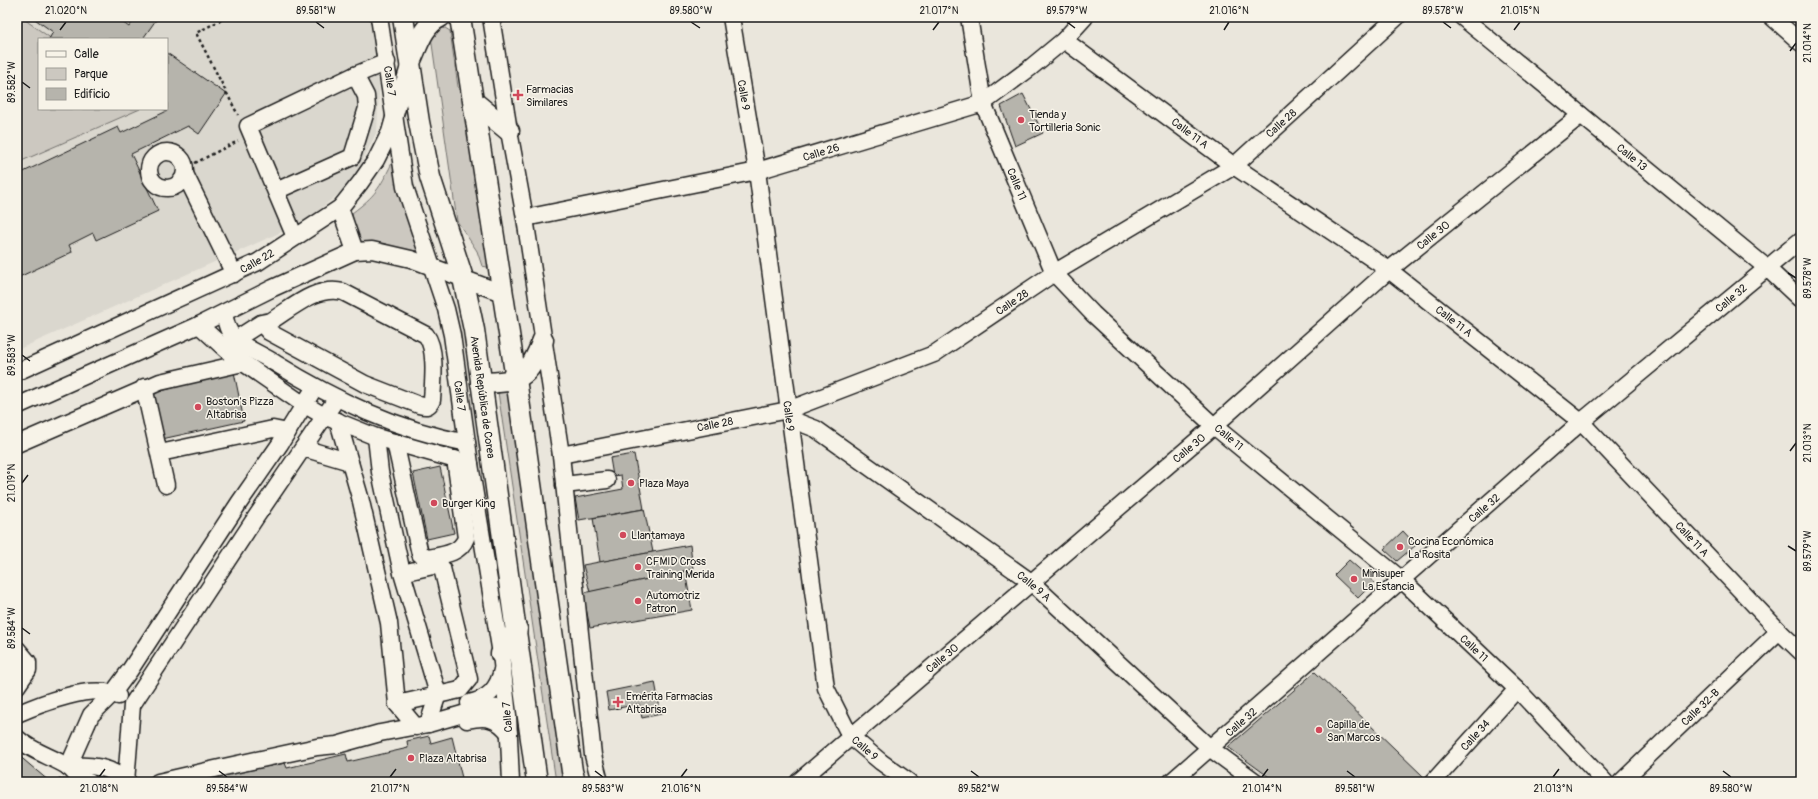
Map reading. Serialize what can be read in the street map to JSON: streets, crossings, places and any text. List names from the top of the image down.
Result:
{
  "streets": {
    "main road": ["Avenida República de Corea"],
    "street": [
      "Calle 7",
      "Calle 9",
      "Calle 28",
      "Calle 11 A",
      "Calle 26",
      "Calle 13",
      "Calle 11",
      "Calle 30",
      "Calle 22",
      "Calle 32",
      "Calle 9 A",
      "Calle 32-B",
      "Calle 34"
    ]
  },
  "crossings": [
    ["Calle 7", "Calle 22"],
    ["Calle 9", "Calle 28"],
    ["Calle 9", "Calle 26"],
    ["Calle 9", "Calle 30"],
    ["Calle 9", "Calle 9 A"],
    ["Calle 28", "Calle 11 A"],
    ["Calle 28", "Calle 11"],
    ["Calle 28", "Calle 9 A"],
    ["Calle 11 A", "Calle 26"],
    ["Calle 11 A", "Calle 30"],
    ["Calle 11 A", "Calle 32"],
    ["Calle 11 A", "Calle 32-B"],
    ["Calle 26", "Calle 11"],
    ["Calle 13", "Calle 30"],
    ["Calle 13", "Calle 32"],
    ["Calle 11", "Calle 30"],
    ["Calle 11", "Calle 32"],
    ["Calle 11", "Calle 34"],
    ["Calle 30", "Calle 9 A"],
    ["Calle 22", "Avenida República de Corea"],
    ["Calle 32", "Calle 9 A"]
  ],
  "places": {
    "health": ["Farmacias Similares", "Emérita Farmacias Altabrisa"],
    "other": [
      "Tienda y Tortilleria Sonic",
      "Boston's Pizza Altabrisa",
      "Plaza Maya",
      "Burger King",
      "Llantamaya",
      "Cocina Económica La Rosita",
      "CFMID Cross Training Merida",
      "Minisuper La Estancia",
      "Automotriz Patron",
      "Capilla de San Marcos",
      "Plaza Altabrisa"
    ]
  },
  "legend": ["Calle", "Parque", "Edificio"],
  "coordinates": [
    "21.020°N",
    "89.581°W",
    "89.580°W",
    "21.017°N",
    "89.579°W",
    "21.016°N",
    "89.578°W",
    "21.015°N",
    "21.014°N",
    "89.582°W",
    "89.583°W",
    "21.013°N",
    "21.019°N",
    "89.584°W",
    "21.018°N"
  ]
}
